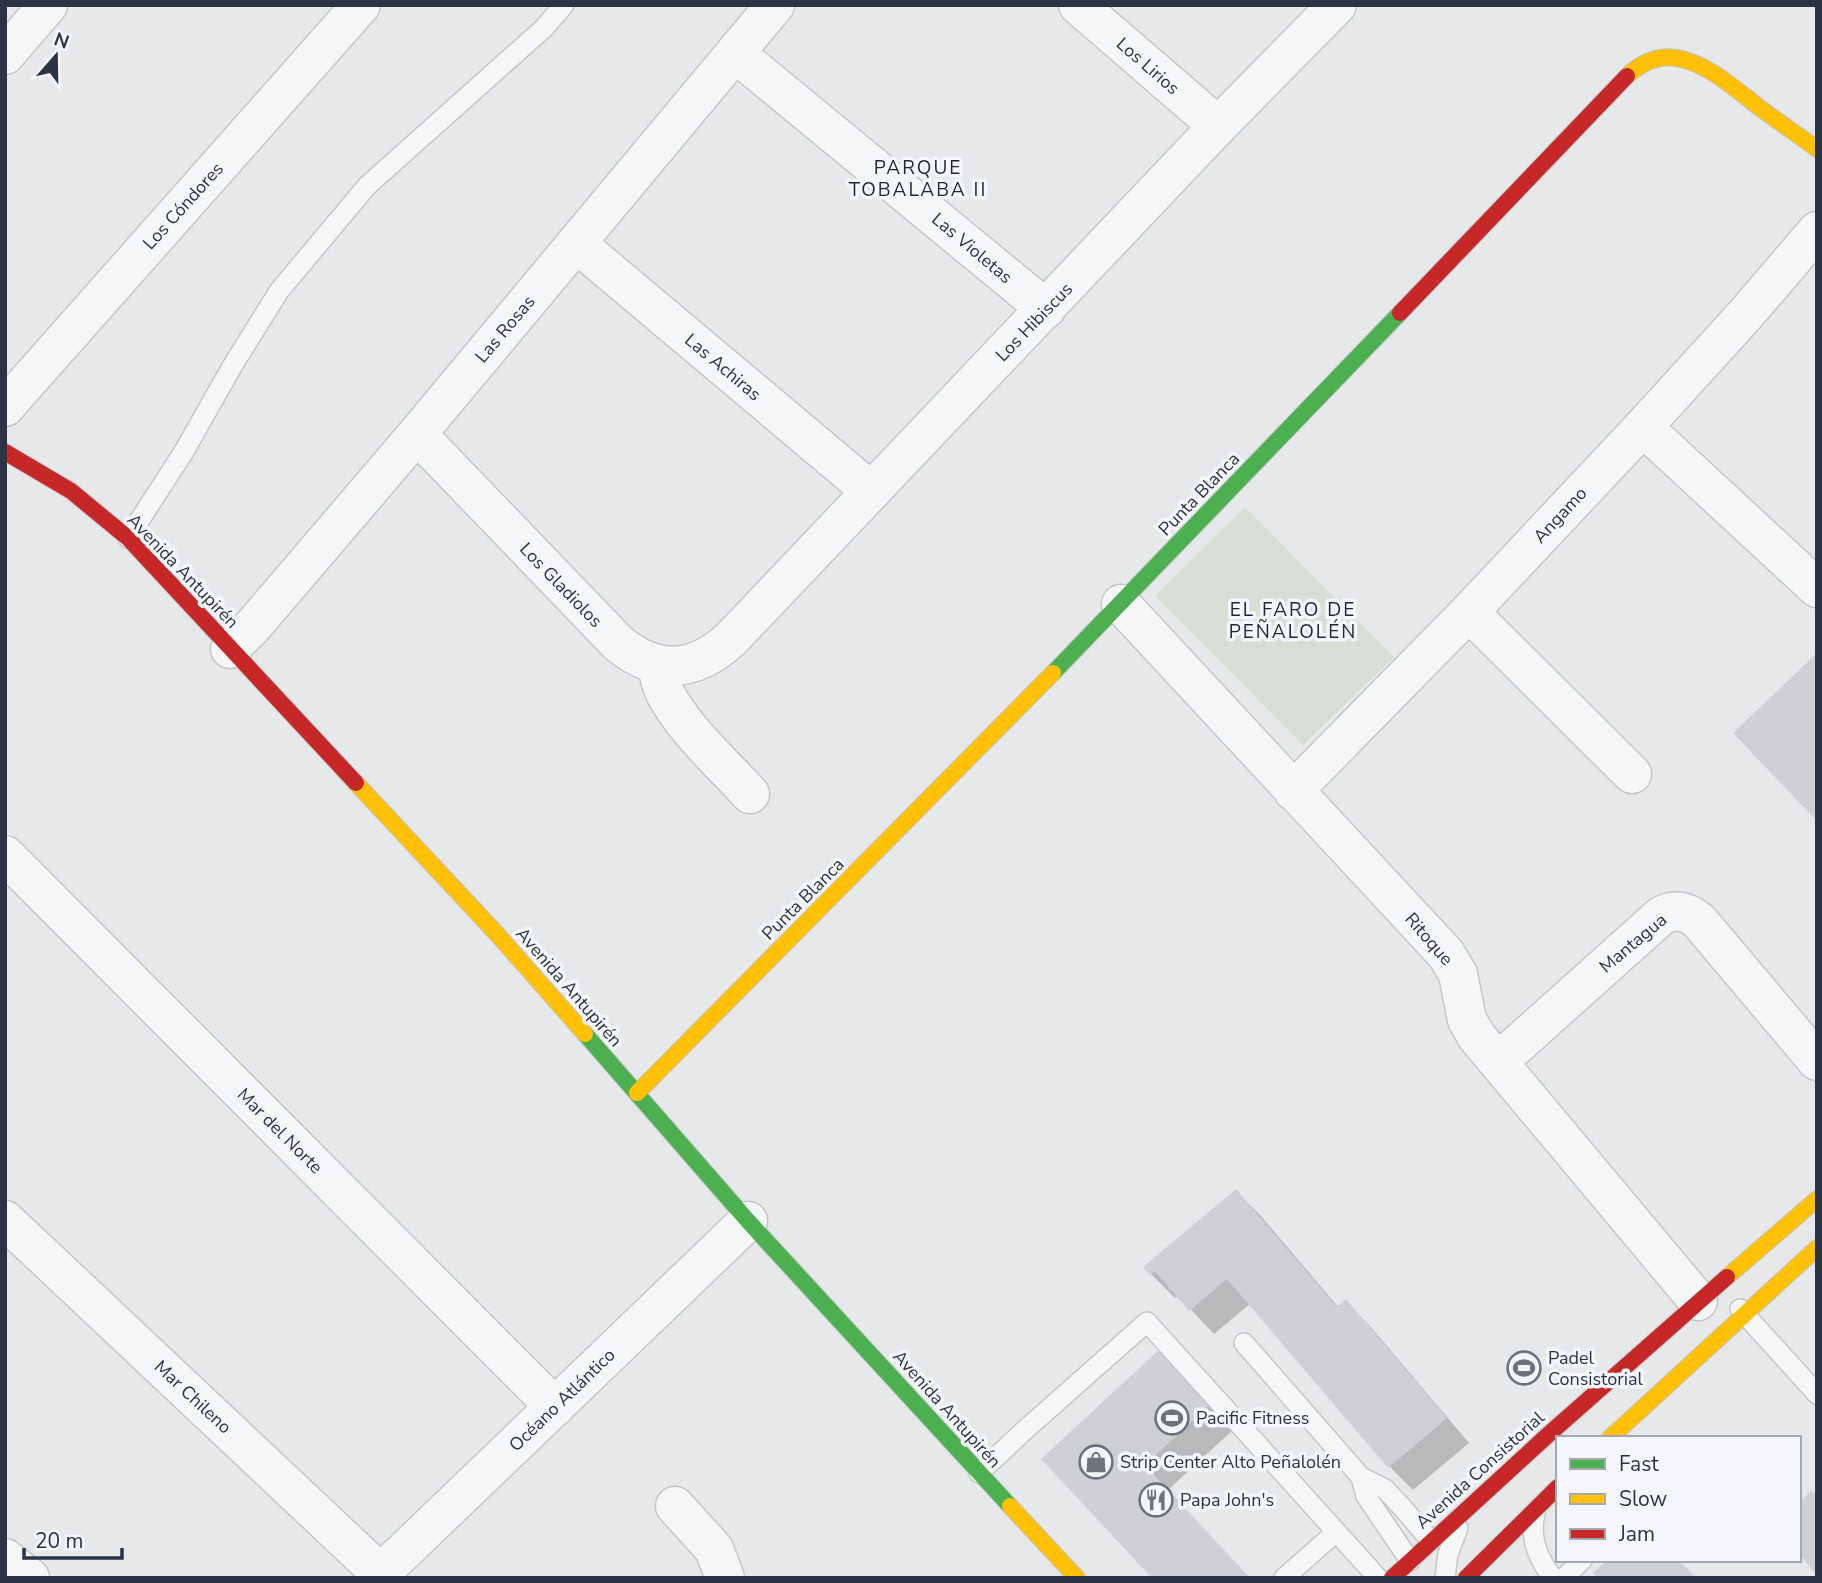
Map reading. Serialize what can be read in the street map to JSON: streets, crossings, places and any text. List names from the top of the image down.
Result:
{
  "streets": {
    "street": [
      "Los Lirios",
      "Los Cóndores",
      "Las Violetas",
      "Los Hibiscus",
      "Las Rosas",
      "Las Achiras",
      "Punta Blanca",
      "Angamo",
      "Avenida Antupirén",
      "Los Gladiolos",
      "Ritoque",
      "Mantagua",
      "Mar del Norte",
      "Mar Chileno",
      "Océano Atlántico",
      "Avenida Consistorial"
    ]
  },
  "crossings": [
    ["Los Lirios", "Los Hibiscus"],
    ["Las Violetas", "Los Hibiscus"],
    ["Las Violetas", "Las Rosas"],
    ["Los Hibiscus", "Las Achiras"],
    ["Los Hibiscus", "Los Gladiolos"],
    ["Las Rosas", "Las Achiras"],
    ["Las Rosas", "Avenida Antupirén"],
    ["Las Rosas", "Los Gladiolos"],
    ["Punta Blanca", "Avenida Antupirén"],
    ["Punta Blanca", "Ritoque"],
    ["Angamo", "Ritoque"],
    ["Avenida Antupirén", "Océano Atlántico"],
    ["Ritoque", "Mantagua"],
    ["Ritoque", "Avenida Consistorial"],
    ["Mar del Norte", "Océano Atlántico"],
    ["Mar Chileno", "Océano Atlántico"]
  ],
  "districts": ["PARQUE TOBALABA II", "EL FARO DE PEÑALOLÉN"],
  "places": {
    "sports": ["Padel Consistorial", "Pacific Fitness"],
    "shop": ["Strip Center Alto Peñalolén"],
    "restaurant": ["Papa John's"]
  },
  "legend": ["Fast", "Slow", "Jam"],
  "scale_bar": "20 m",
  "north": "top"
}
